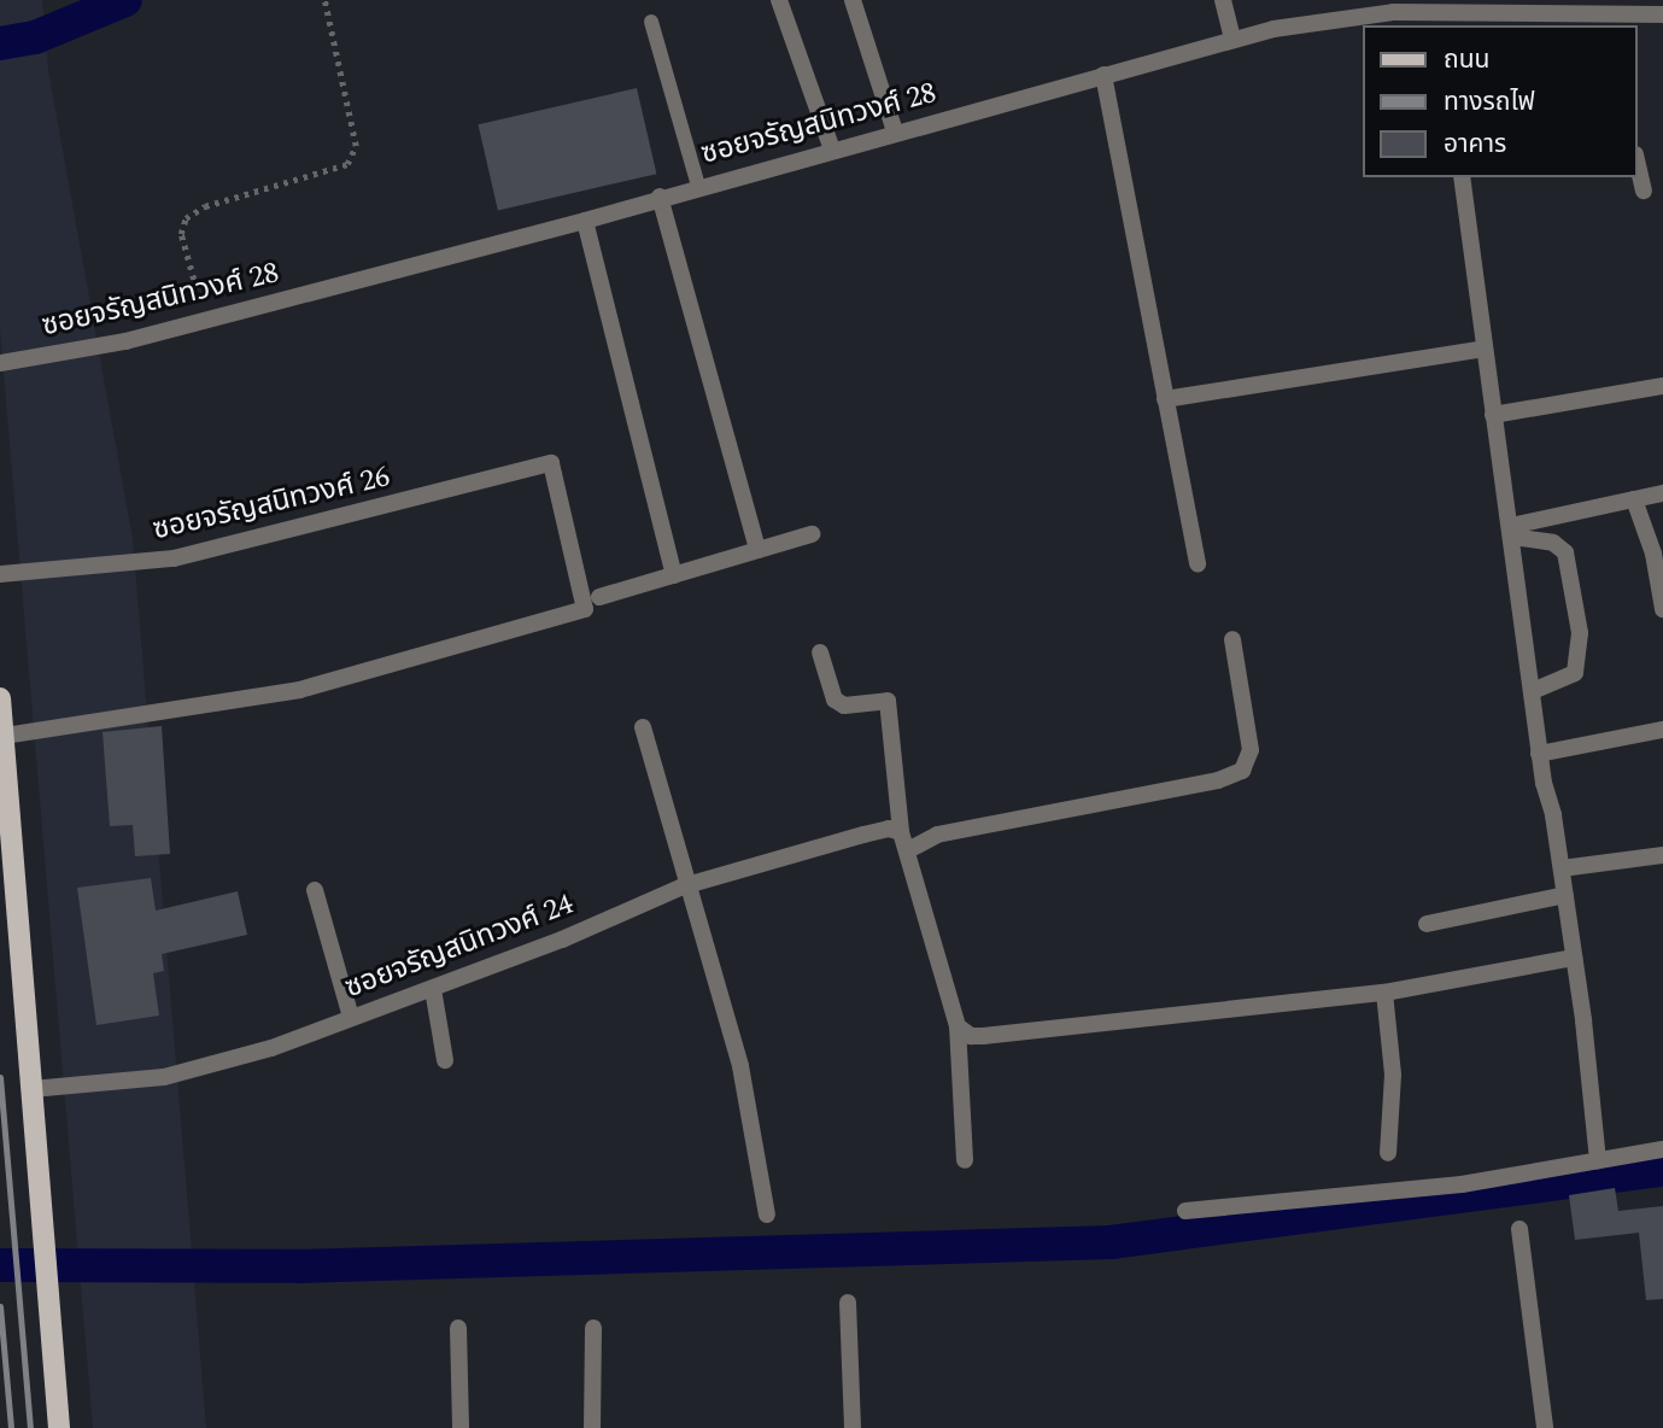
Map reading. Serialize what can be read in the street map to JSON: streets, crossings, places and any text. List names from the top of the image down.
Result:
{
  "streets": {
    "street": ["ซอยจรัญสนิทวงศ์ 28", "ซอยจรัญสนิทวงศ์ 26", "ซอยจรัญสนิทวงศ์ 24"]
  },
  "legend": ["ถนน", "ทางรถไฟ", "อาคาร"]
}
